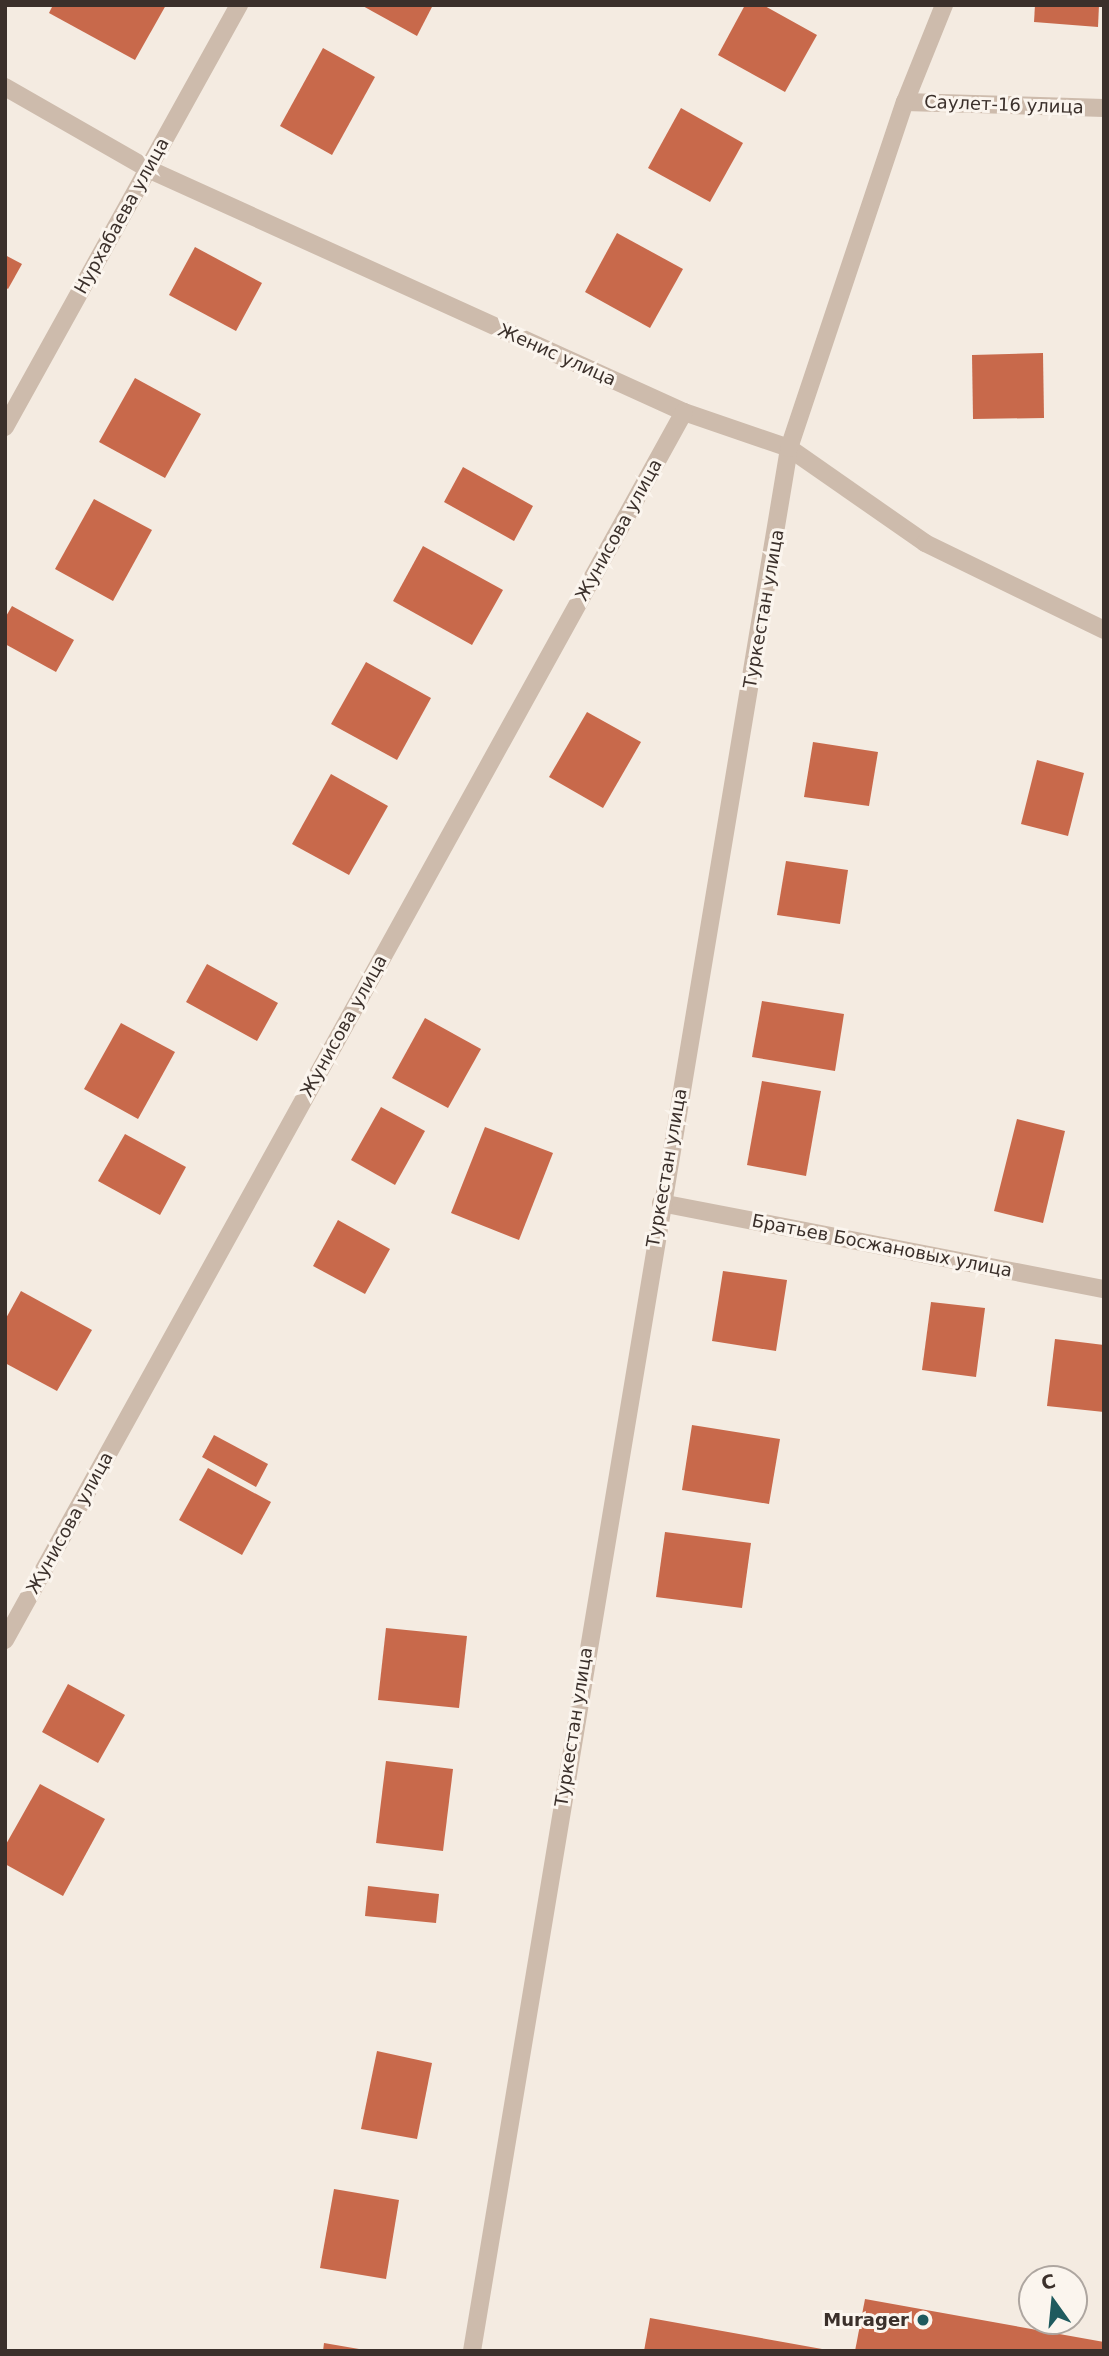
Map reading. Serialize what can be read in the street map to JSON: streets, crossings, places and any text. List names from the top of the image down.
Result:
{
  "streets": {
    "street": [
      "Саулет-16 улица",
      "Нурхабаева улица",
      "Женис улица",
      "Жунисова улица",
      "Туркестан улица",
      "Братьев Босжановых улица"
    ]
  },
  "crossings": [
    ["Саулет-16 улица", "Туркестан улица"],
    ["Нурхабаева улица", "Женис улица"],
    ["Женис улица", "Жунисова улица"],
    ["Женис улица", "Туркестан улица"],
    ["Туркестан улица", "Братьев Босжановых улица"]
  ],
  "places": ["Murager"],
  "north": "top"
}
